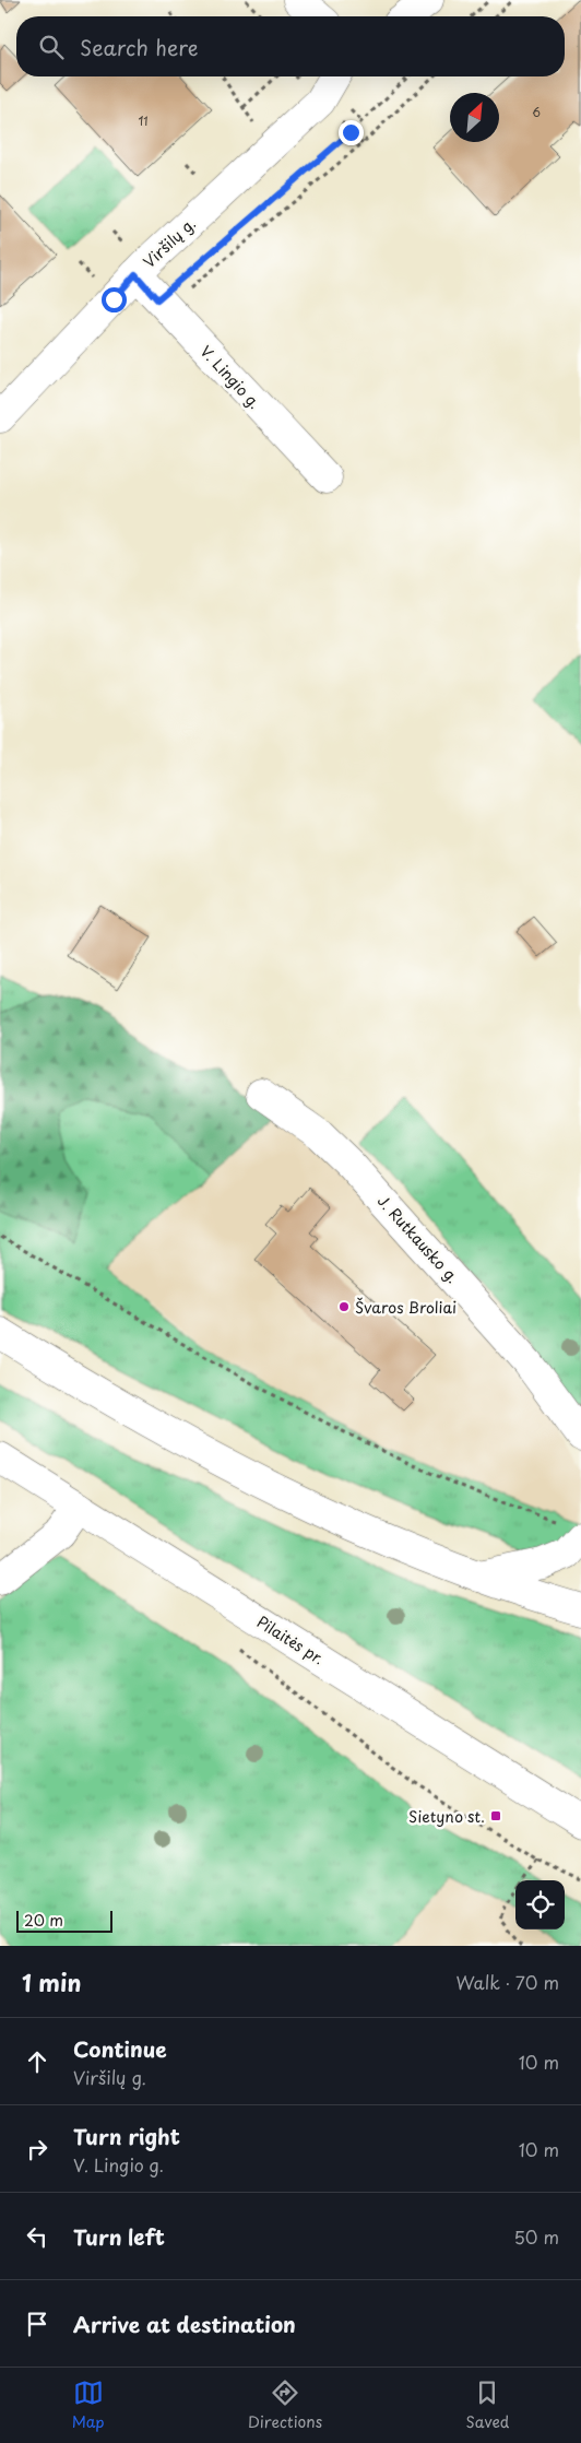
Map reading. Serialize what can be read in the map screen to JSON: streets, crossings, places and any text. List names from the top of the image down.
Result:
{
  "streets": {
    "street": [
      "Viršilų g.",
      "V. Lingio g.",
      "J. Rutkausko g.",
      "Pilaitės pr."
    ]
  },
  "crossings": [
    ["Viršilų g.", "V. Lingio g."]
  ],
  "places": {
    "other": ["Švaros Broliai"],
    "transit": ["Sietyno st."]
  },
  "house_numbers": ["6", "11"],
  "scale_bar": "20 m",
  "north": "top right",
  "page": {
    "search": "Search here",
    "scale": "20 m",
    "heading": ["1 min", "Walk · 70 m"],
    "list": [
      ["Continue", "Viršilų g.", "10 m"],
      ["Turn right", "V. Lingio g.", "10 m"],
      ["Turn left", "50 m"],
      "Arrive at destination"
    ],
    "nav": ["Map", "Directions", "Saved"]
  }
}
